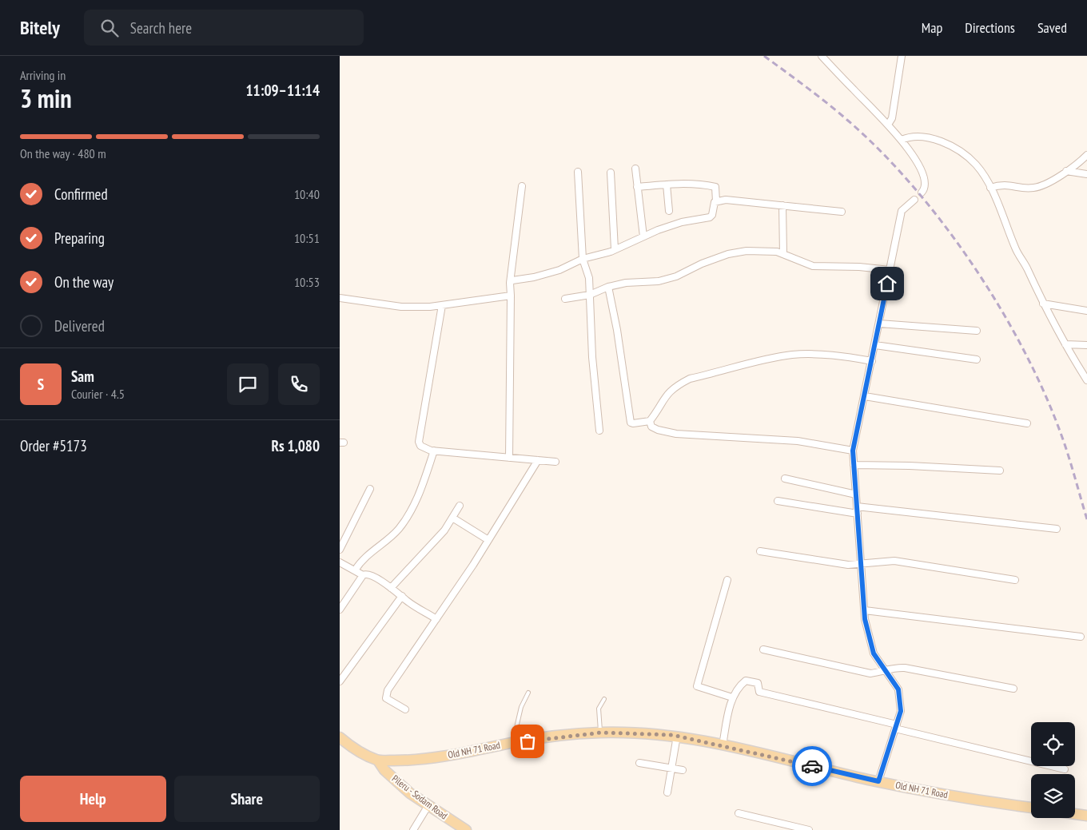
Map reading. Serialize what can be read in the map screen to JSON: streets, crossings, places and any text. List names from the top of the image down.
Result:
{
  "streets": {
    "main road": ["Old NH 71 Road", "Pileru - Sodam Road"]
  },
  "crossings": [
    ["Old NH 71 Road", "Pileru - Sodam Road"]
  ],
  "page": {
    "header": "Bitely",
    "search": "Search here",
    "nav": ["Map", "Directions", "Saved"],
    "heading": ["3 min", "Arriving in", "11:09–11:14"],
    "panel": [
      "Sam",
      "Courier · 4.5",
      "Order #5173",
      "Rs 1,080"
    ],
    "bar": "On the way · 480 m",
    "list": [
      ["Confirmed", "10:40"],
      ["Preparing", "10:51"],
      ["On the way", "10:53"],
      "Delivered"
    ],
    "round": "S",
    "buttons": ["Help", "Share"]
  }
}
